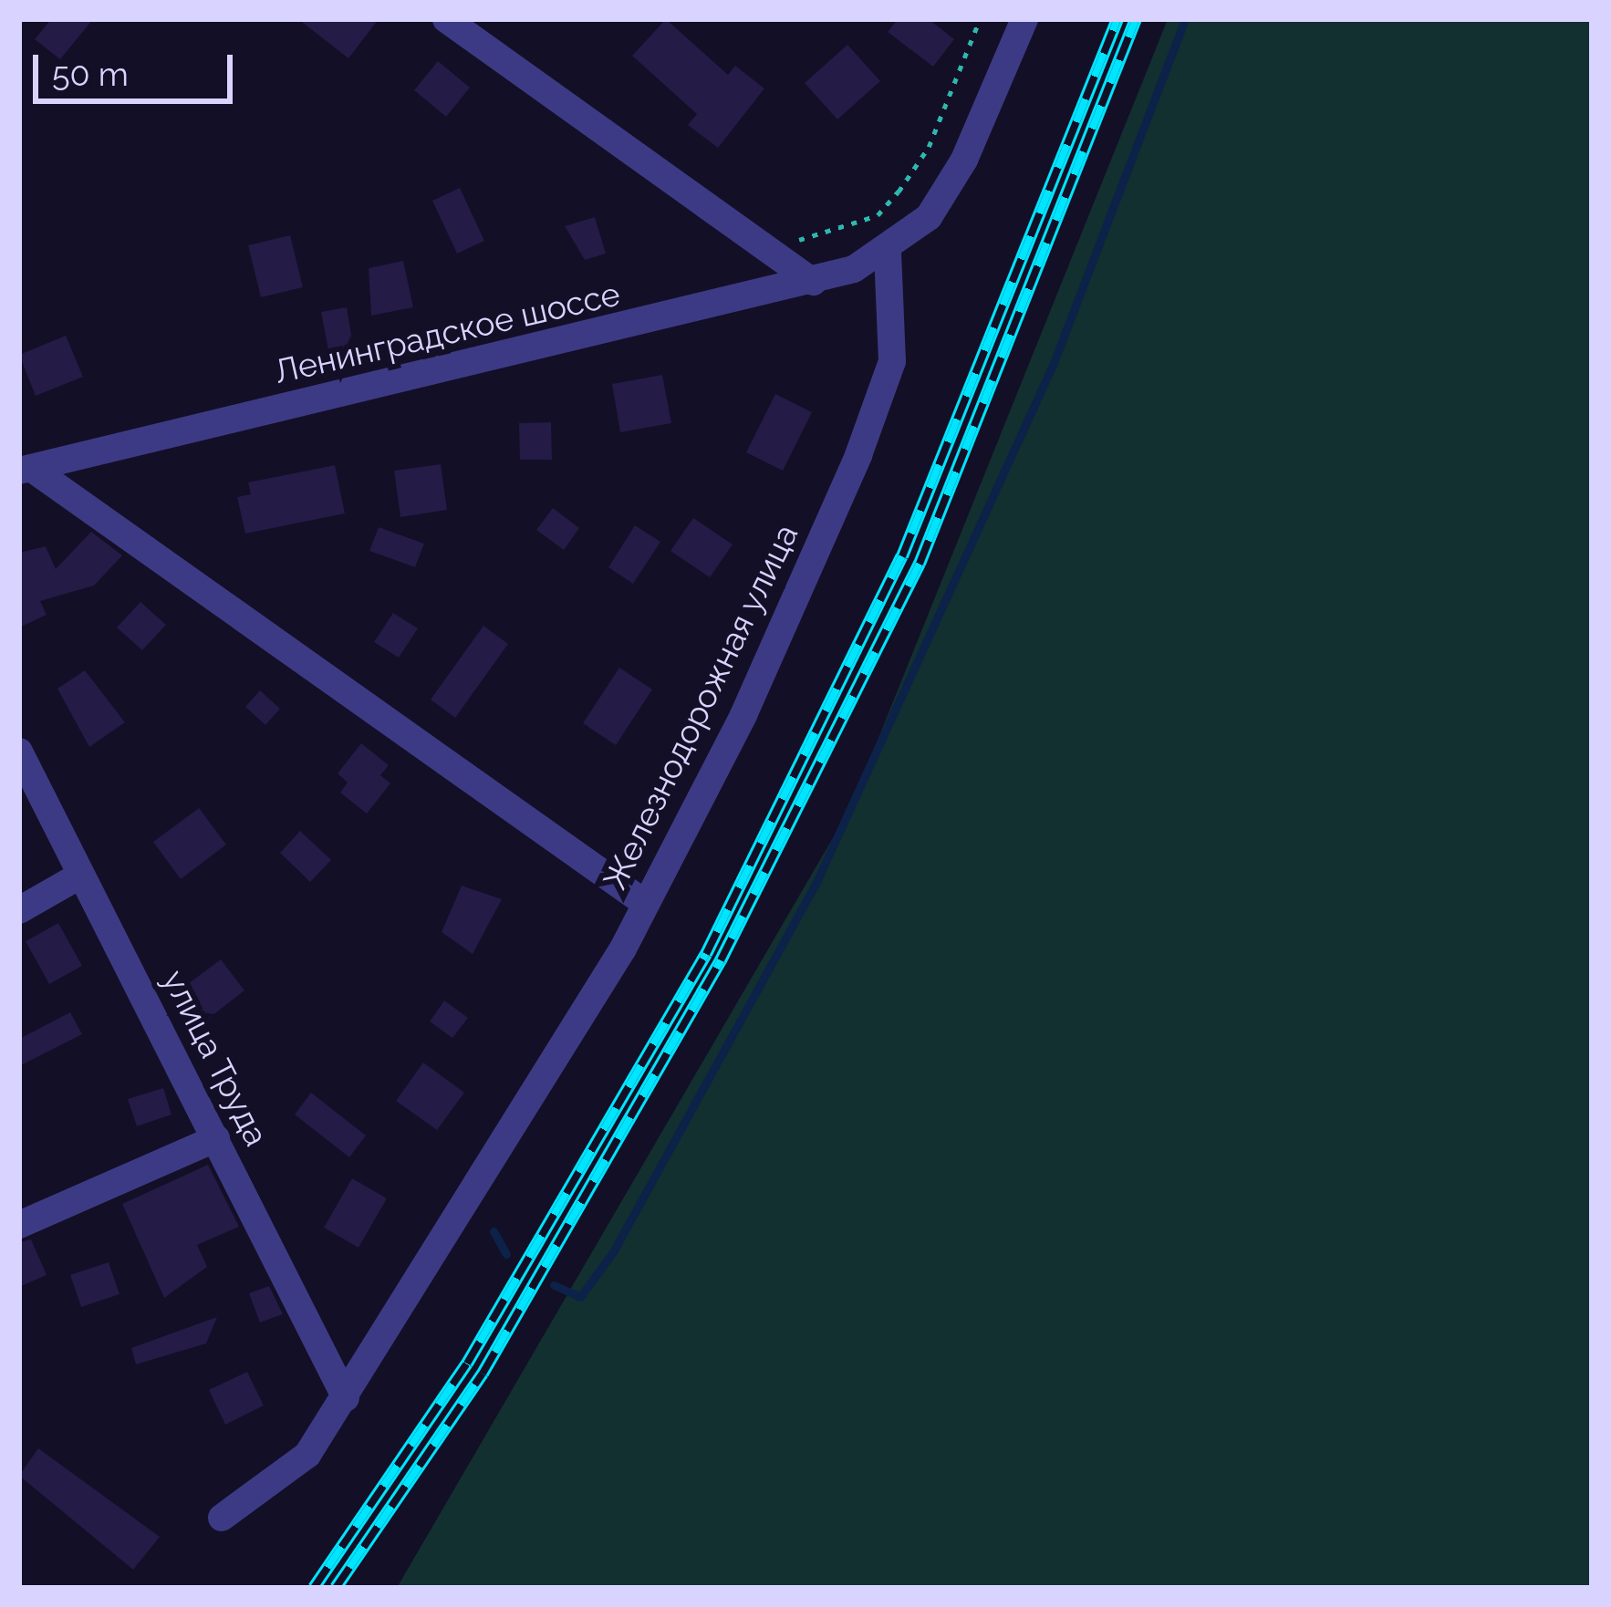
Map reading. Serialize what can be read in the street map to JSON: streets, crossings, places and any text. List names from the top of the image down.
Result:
{
  "streets": {
    "street": ["Ленинградское шоссе", "Железнодорожная улица", "улица Труда"]
  },
  "crossings": [
    ["Ленинградское шоссе", "Железнодорожная улица"],
    ["Железнодорожная улица", "улица Труда"]
  ],
  "scale_bar": "50 m"
}
